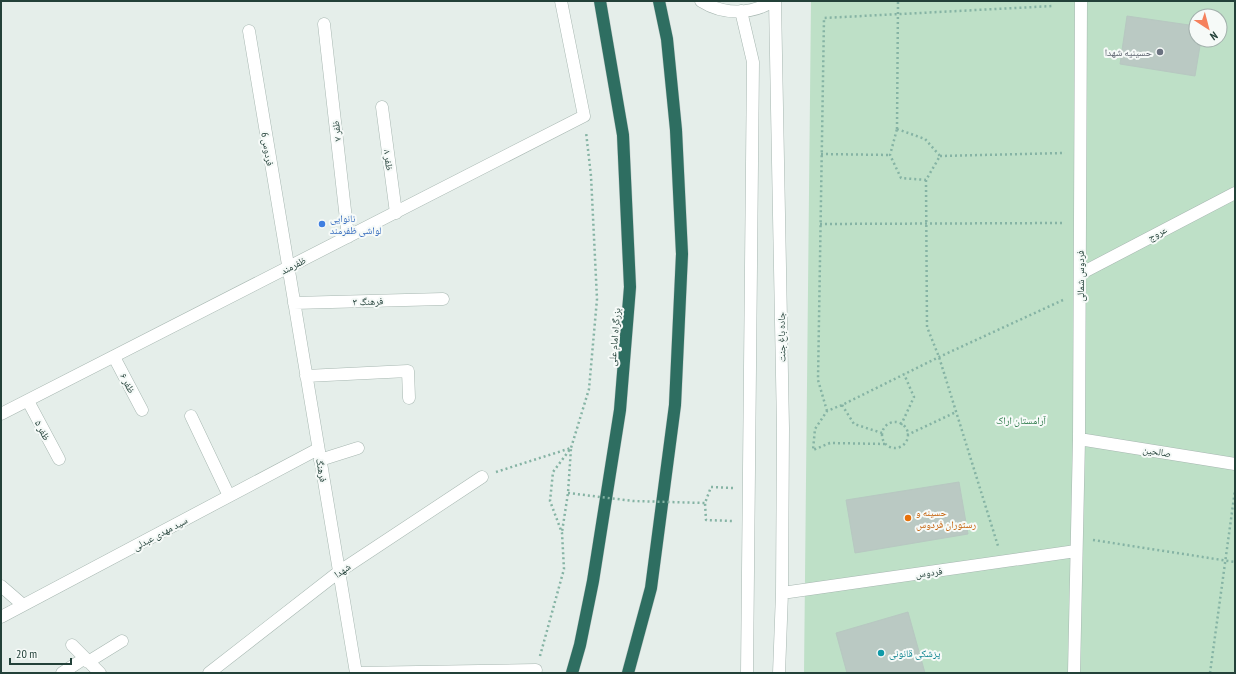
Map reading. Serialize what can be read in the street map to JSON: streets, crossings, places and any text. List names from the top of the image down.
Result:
{
  "streets": {
    "highway": ["بزرگراه امام علی"],
    "street": [
      "ظفر ۷",
      "فردوس 6",
      "ظفر ۸",
      "عروج",
      "ظفرمند",
      "فردوس شمالی",
      "فرهنگ ۳",
      "جاده باغ جنت",
      "ظفر ۶",
      "ظفر ۵",
      "صالحین",
      "فرهنگ",
      "سید مهدی عبدلی",
      "شهدا",
      "فردوس"
    ]
  },
  "crossings": [
    ["ظفر ۷", "ظفرمند"],
    ["فردوس 6", "ظفرمند"],
    ["فردوس 6", "فرهنگ"],
    ["ظفر ۸", "ظفرمند"],
    ["عروج", "فردوس شمالی"],
    ["ظفرمند", "ظفر ۶"],
    ["ظفرمند", "ظفر ۵"],
    ["ظفرمند", "فرهنگ"],
    ["فردوس شمالی", "صالحین"],
    ["فردوس شمالی", "فردوس"],
    ["فرهنگ ۳", "فرهنگ"],
    ["جاده باغ جنت", "فردوس"],
    ["فرهنگ", "سید مهدی عبدلی"],
    ["فرهنگ", "شهدا"]
  ],
  "parks": ["آرامستان اراک"],
  "places": [
    "حسینیه شهدا",
    "نانوایی لواشی ظفرمند",
    "حسینه و رستوران فردوس",
    "پزشکی قانونی"
  ],
  "scale_bar": "20 m",
  "north": "bottom right"
}
